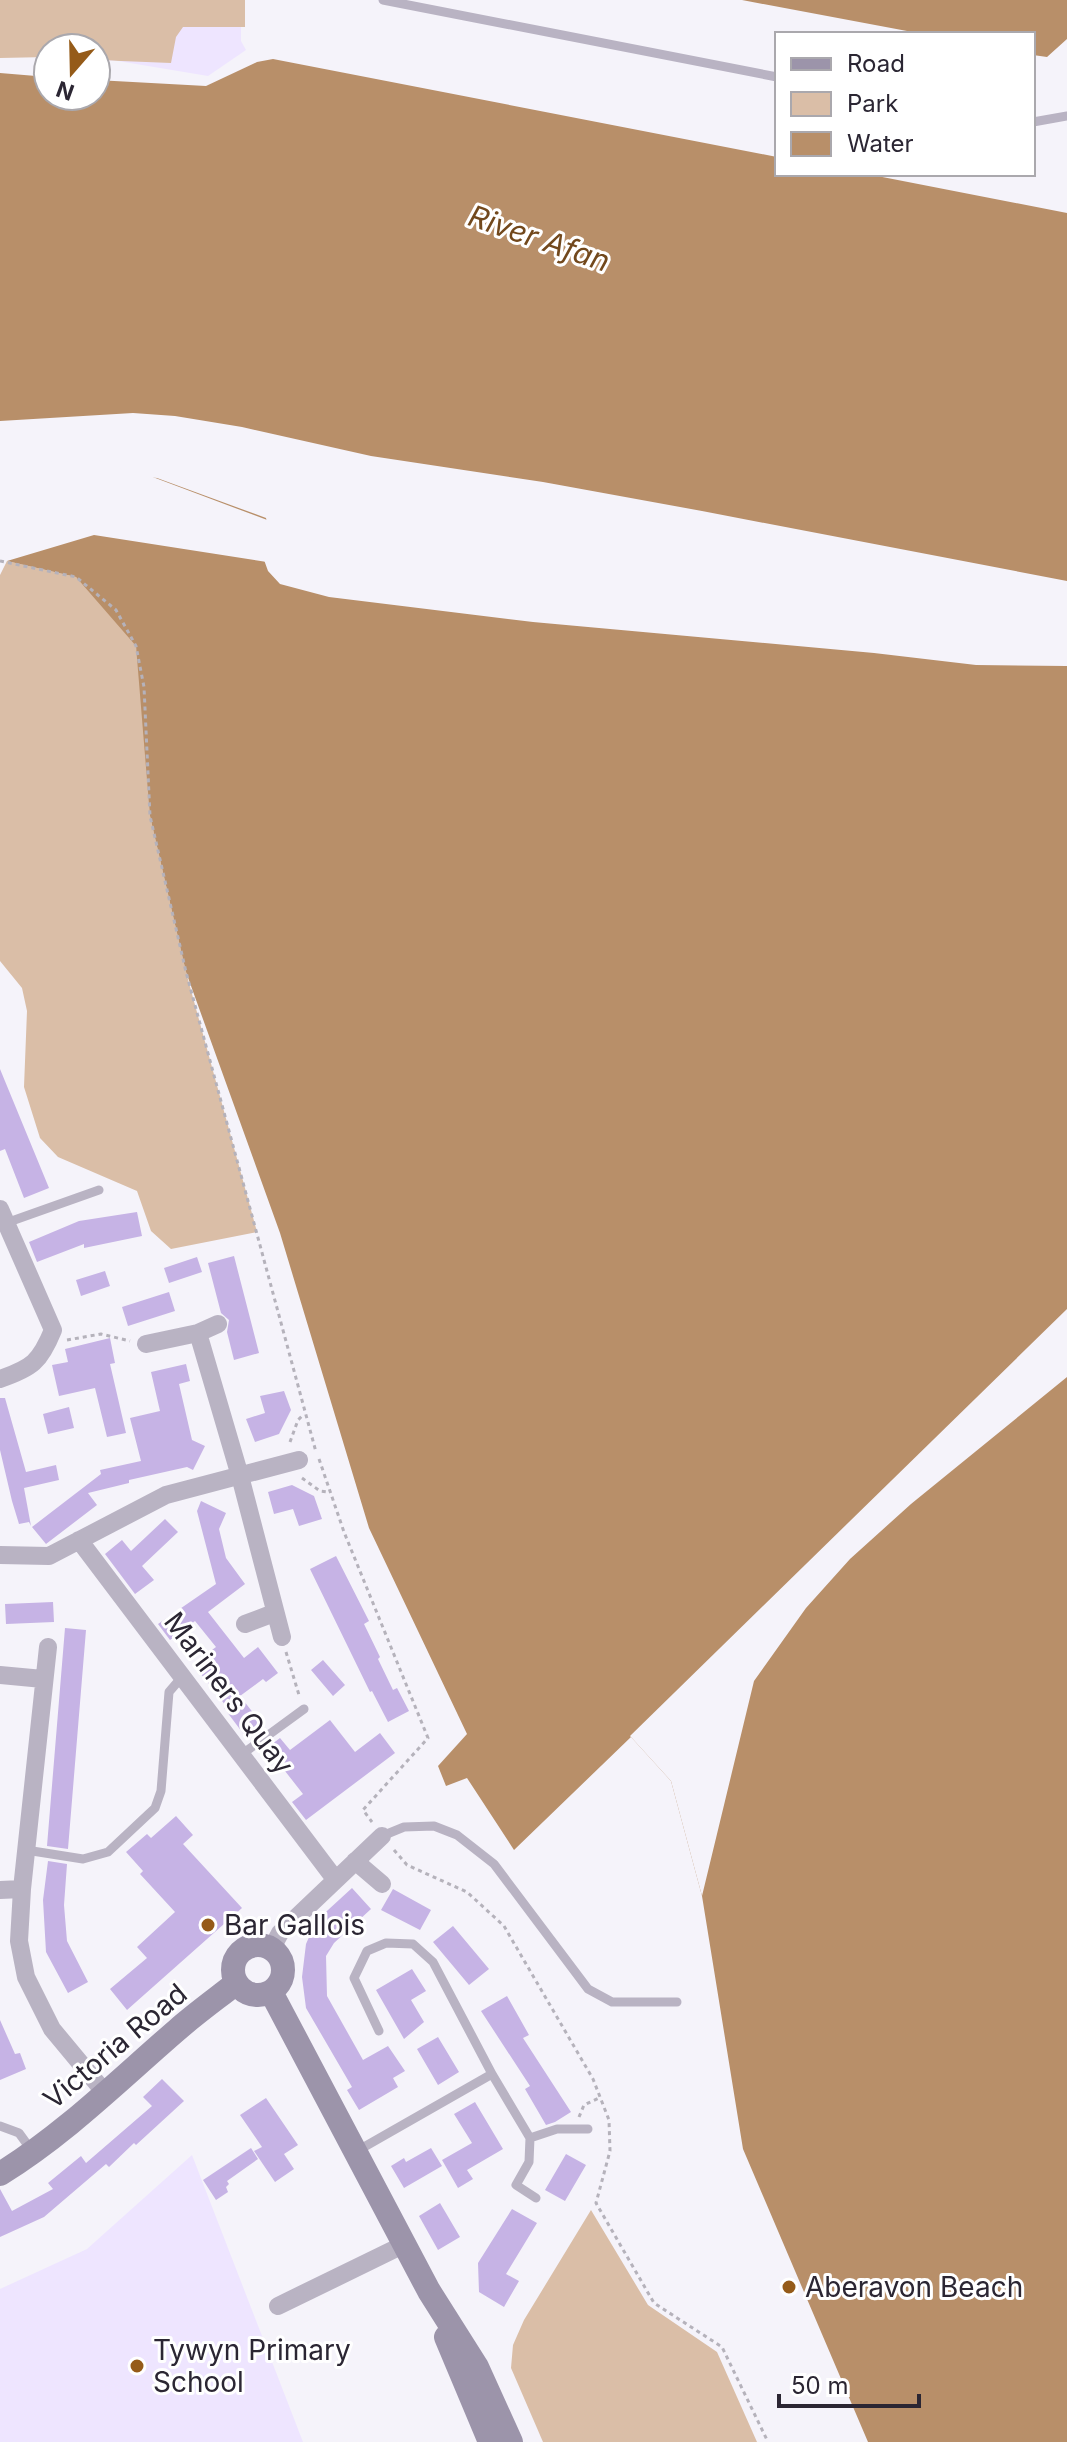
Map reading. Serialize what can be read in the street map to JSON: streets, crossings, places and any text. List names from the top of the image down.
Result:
{
  "streets": {
    "street": ["Mariners Quay", "Victoria Road"]
  },
  "water": ["River Afan"],
  "places": ["Bar Gallois", "Aberavon Beach", "Tywyn Primary School"],
  "legend": ["Road", "Park", "Water"],
  "scale_bar": "50 m",
  "north": "bottom"
}
